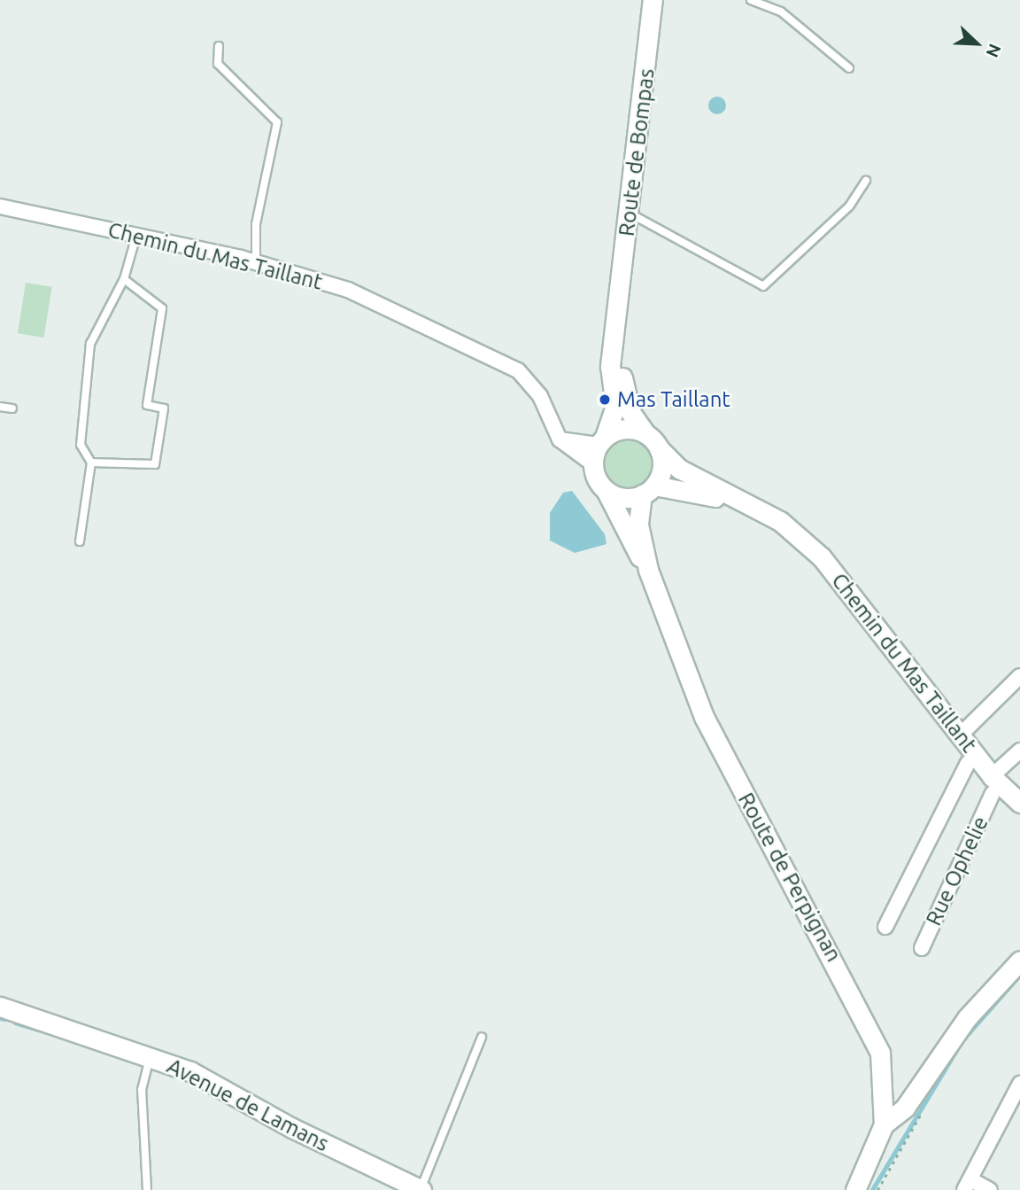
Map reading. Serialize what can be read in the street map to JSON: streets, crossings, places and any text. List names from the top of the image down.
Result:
{
  "streets": {
    "main road": [
      "Route de Bompas",
      "Chemin du Mas Taillant",
      "Route de Perpignan",
      "Avenue de Lamans"
    ],
    "street": ["Rue Ophelie"]
  },
  "crossings": [
    ["Chemin du Mas Taillant", "Rue Ophelie"],
    ["Chemin du Mas Taillant", "Route de Perpignan"]
  ],
  "places": ["Mas Taillant"],
  "north": "bottom right"
}
